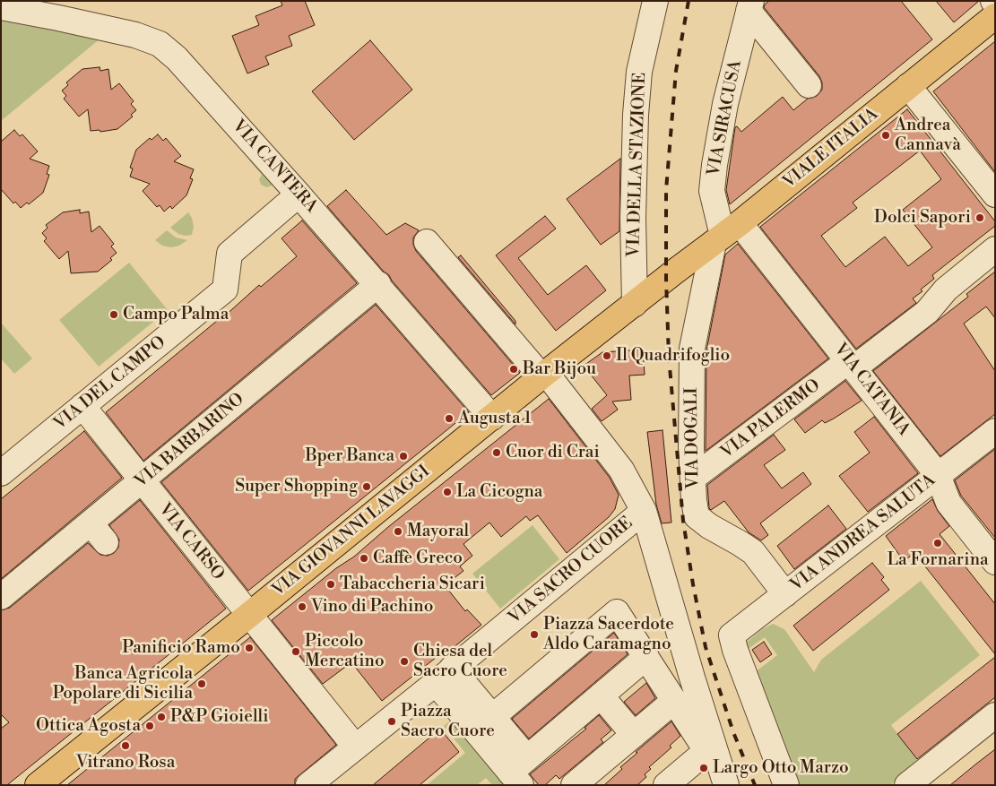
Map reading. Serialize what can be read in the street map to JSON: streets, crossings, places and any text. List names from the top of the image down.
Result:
{
  "streets": {
    "main road": ["VIALE ITALIA", "VIA GIOVANNI LAVAGGI"],
    "street": [
      "VIA SIRACUSA",
      "VIA DELLA STAZIONE",
      "VIA CANTERA",
      "VIA DEL CAMPO",
      "VIA CATANIA",
      "VIA PALERMO",
      "VIA DOGALI",
      "VIA BARBARINO",
      "VIA ANDREA SALUTA",
      "VIA CARSO",
      "VIA SACRO CUORE"
    ]
  },
  "crossings": [
    ["VIA SIRACUSA", "VIALE ITALIA"],
    ["VIA SIRACUSA", "VIA CATANIA"],
    ["VIA SIRACUSA", "VIA DOGALI"],
    ["VIALE ITALIA", "VIA CATANIA"],
    ["VIALE ITALIA", "VIA DOGALI"],
    ["VIALE ITALIA", "VIA GIOVANNI LAVAGGI"],
    ["VIA DELLA STAZIONE", "VIA GIOVANNI LAVAGGI"],
    ["VIA CANTERA", "VIA DEL CAMPO"],
    ["VIA CANTERA", "VIA BARBARINO"],
    ["VIA CANTERA", "VIA GIOVANNI LAVAGGI"],
    ["VIA DEL CAMPO", "VIA CARSO"],
    ["VIA CATANIA", "VIA PALERMO"],
    ["VIA CATANIA", "VIA DOGALI"],
    ["VIA CATANIA", "VIA ANDREA SALUTA"],
    ["VIA PALERMO", "VIA DOGALI"],
    ["VIA DOGALI", "VIA ANDREA SALUTA"],
    ["VIA BARBARINO", "VIA CARSO"],
    ["VIA GIOVANNI LAVAGGI", "VIA CARSO"],
    ["VIA CARSO", "VIA SACRO CUORE"]
  ],
  "places": [
    "Andrea Cannavà",
    "Dolci Sapori",
    "Campo Palma",
    "Il Quadrifoglio",
    "Bar Bijou",
    "Augusta 1",
    "Cuor di Crai",
    "Bper Banca",
    "Super Shopping",
    "La Cicogna",
    "Mayoral",
    "La Fornarina",
    "Caffè Greco",
    "Tabaccheria Sicari",
    "Vino di Pachino",
    "Piazza Sacerdote Aldo Caramagno",
    "Panificio Ramo",
    "Piccolo Mercatino",
    "Chiesa del Sacro Cuore",
    "Banca Agricola Popolare di Sicilia",
    "P&P Gioielli",
    "Piazza Sacro Cuore",
    "Ottica Agosta",
    "Vitrano Rosa",
    "Largo Otto Marzo"
  ]
}
